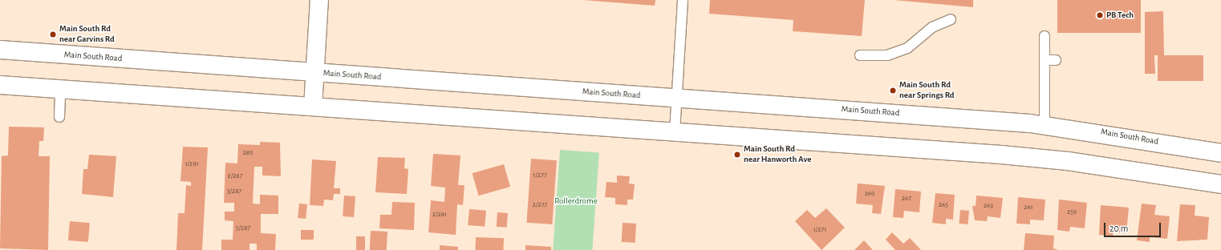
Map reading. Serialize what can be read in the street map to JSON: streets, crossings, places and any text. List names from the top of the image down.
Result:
{
  "streets": {
    "main road": ["Main South Road"]
  },
  "parks": ["Rollerdrome"],
  "places": [
    "PB Tech",
    "Main South Rd near Garvins Rd",
    "Main South Rd near Springs Rd",
    "Main South Rd near Hanworth Ave"
  ],
  "house_numbers": [
    "289",
    "1/291",
    "1/277",
    "2/287",
    "3/287",
    "269",
    "267",
    "2/277",
    "265",
    "263",
    "261",
    "259",
    "2/281",
    "5/287",
    "1/271"
  ],
  "scale_bar": "20 m"
}
